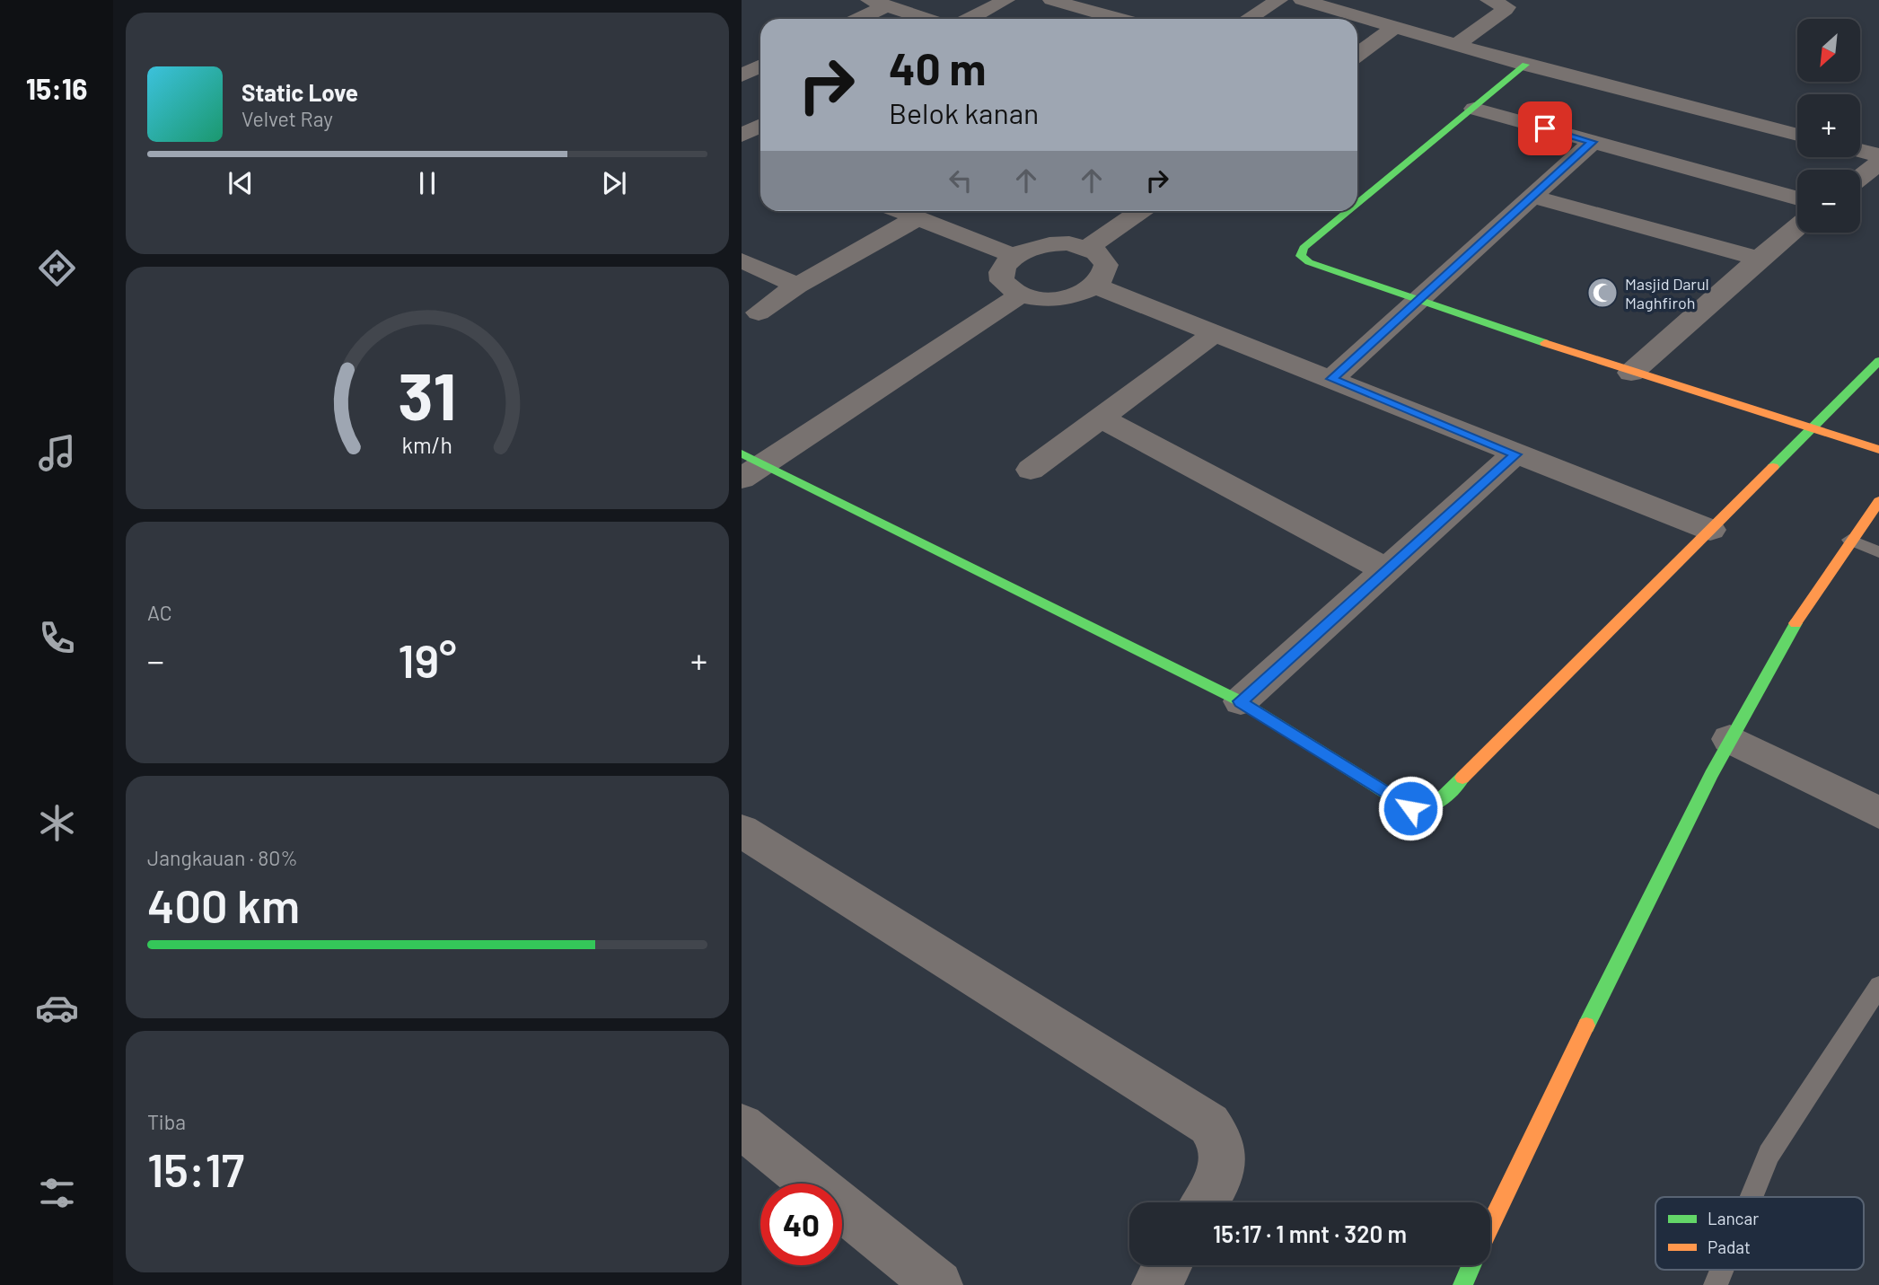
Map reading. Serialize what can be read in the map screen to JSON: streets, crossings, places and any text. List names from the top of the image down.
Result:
{
  "places": {
    "mosque": ["Masjid Darul Maghfiroh"]
  },
  "legend": ["Lancar", "Padat"],
  "north": "bottom left",
  "page": {
    "tabs": "15:16",
    "map_buttons": ["+", "−"],
    "turn": ["40 m", "Belok kanan"],
    "song": ["Static Love", "Velvet Ray"],
    "tile": [
      "AC",
      ["Jangkauan · 80%", "400 km"],
      ["Tiba", "15:17"]
    ],
    "heat": ["−", "19°", "+"],
    "limit": "40",
    "trip": "15:17 · 1 mnt · 320 m",
    "gauge": ["31", "km/h"]
  }
}
